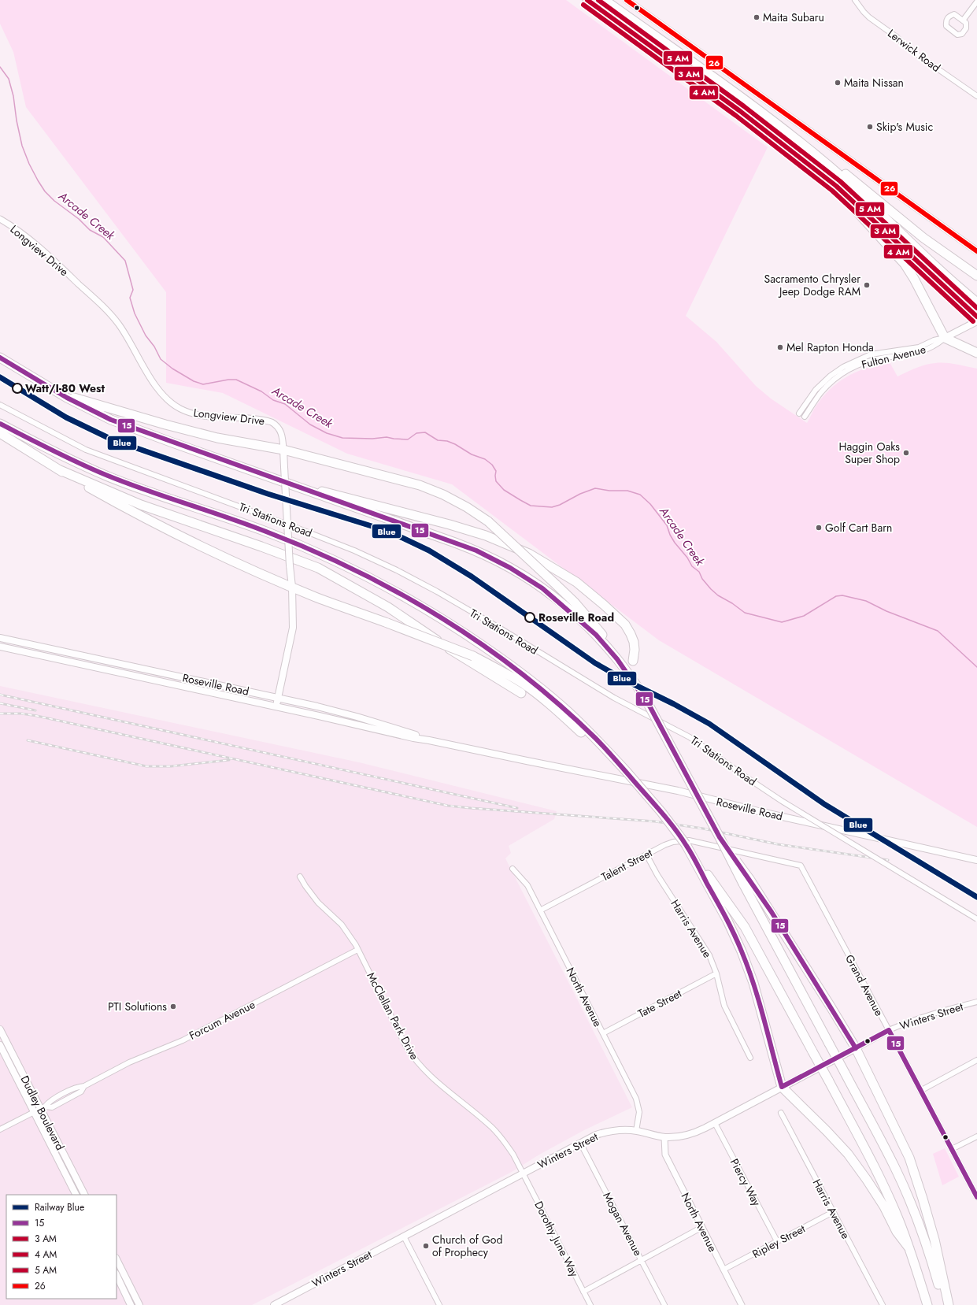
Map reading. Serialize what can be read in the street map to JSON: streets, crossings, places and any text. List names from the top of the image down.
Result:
{
  "streets": {
    "main road": [
      "Longview Drive",
      "Fulton Avenue",
      "Roseville Road",
      "Winters Street",
      "Dudley Boulevard"
    ],
    "street": [
      "Lerwick Road",
      "Tri Stations Road",
      "Talent Street",
      "Harris Avenue",
      "Grand Avenue",
      "North Avenue",
      "Tate Street",
      "McClellan Park Drive",
      "Forcum Avenue",
      "Piercy Way",
      "Mogan Avenue",
      "Dorothy June Way",
      "Ripley Street"
    ]
  },
  "crossings": [
    ["Longview Drive", "Roseville Road"],
    ["Talent Street", "Harris Avenue"],
    ["Talent Street", "Grand Avenue"],
    ["Talent Street", "North Avenue"],
    ["Harris Avenue", "Tate Street"],
    ["Harris Avenue", "Ripley Street"],
    ["Grand Avenue", "Winters Street"],
    ["North Avenue", "Tate Street"],
    ["North Avenue", "Winters Street"],
    ["North Avenue", "Ripley Street"],
    ["McClellan Park Drive", "Winters Street"],
    ["McClellan Park Drive", "Forcum Avenue"],
    ["McClellan Park Drive", "Dorothy June Way"],
    ["Winters Street", "Piercy Way"],
    ["Winters Street", "Mogan Avenue"],
    ["Winters Street", "Dorothy June Way"],
    ["Forcum Avenue", "Dudley Boulevard"],
    ["Piercy Way", "Ripley Street"]
  ],
  "water": ["Arcade Creek"],
  "places": [
    "Maita Subaru",
    "Maita Nissan",
    "Skip's Music",
    "Sacramento Chrysler Jeep Dodge RAM",
    "Mel Rapton Honda",
    "Watt/I-80 West",
    "Haggin Oaks Super Shop",
    "Golf Cart Barn",
    "Roseville Road",
    "PTI Solutions",
    "Church of God of Prophecy"
  ],
  "lines": ["transit line 26", "transit line 15", "rail line Blue"],
  "legend": [
    "Railway Blue",
    "15",
    "3 AM",
    "4 AM",
    "5 AM",
    "26"
  ]
}
